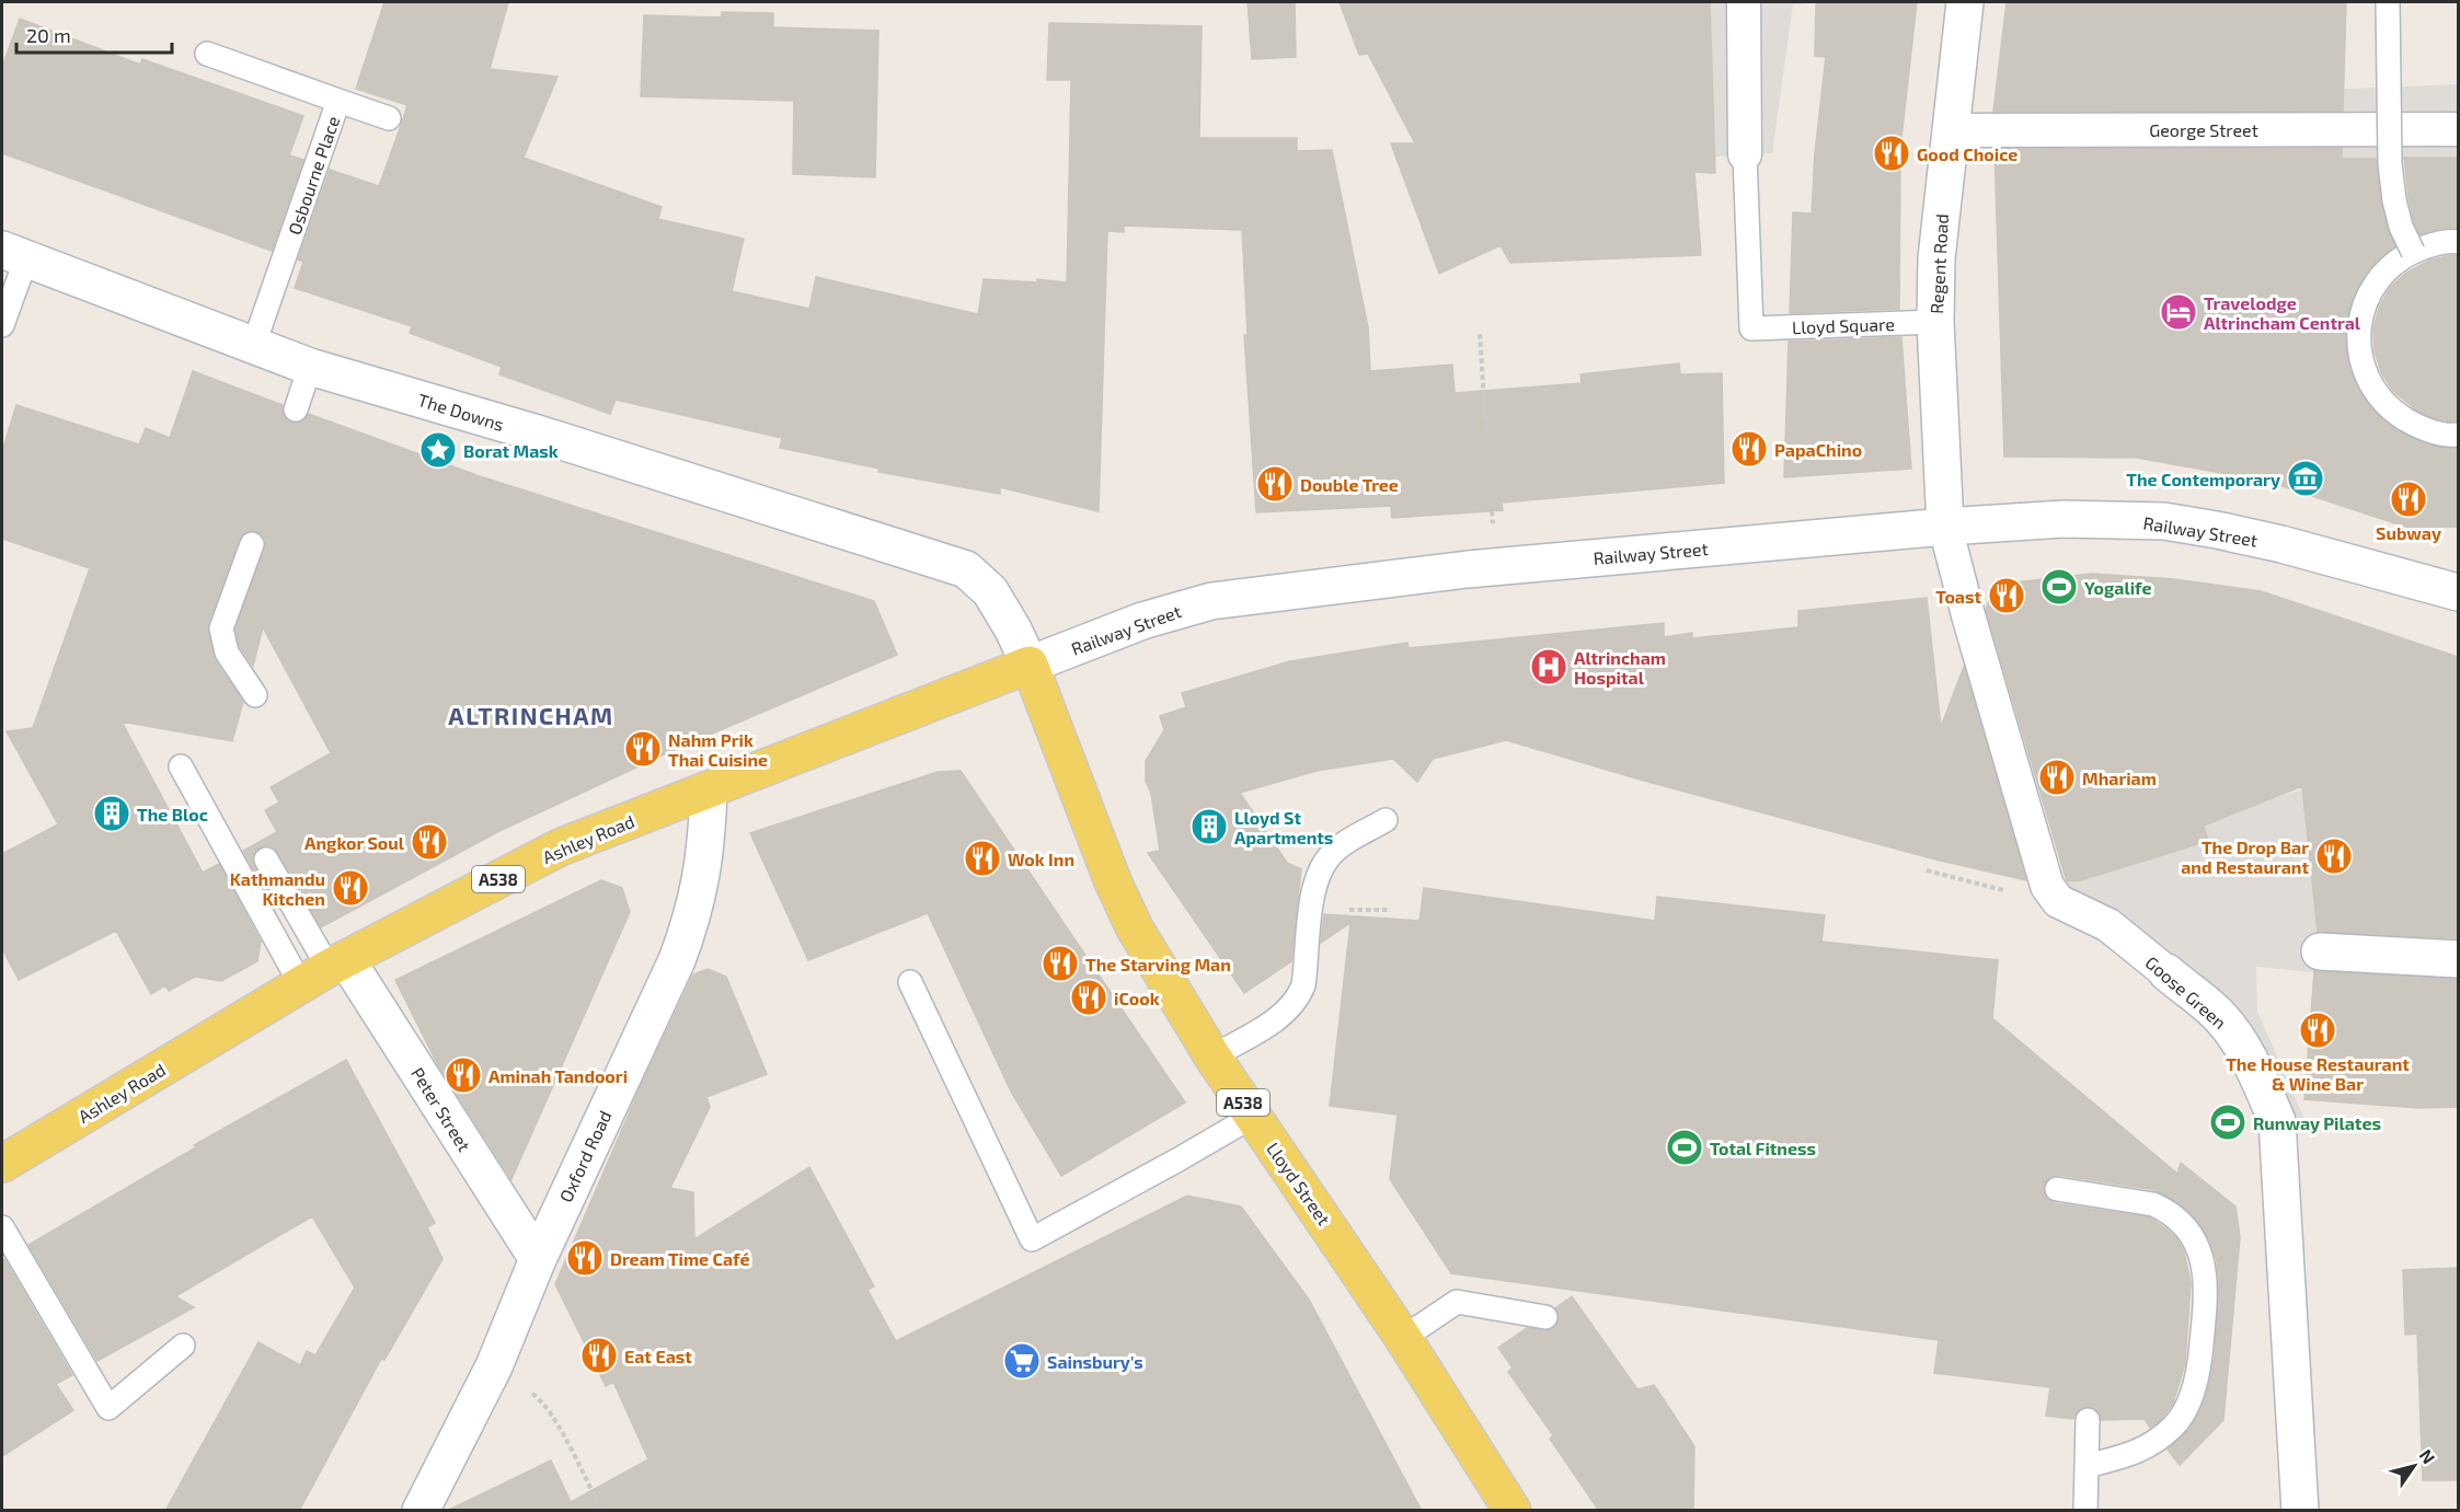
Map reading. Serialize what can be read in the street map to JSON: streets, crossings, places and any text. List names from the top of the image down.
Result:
{
  "streets": {
    "main road": ["Ashley Road", "A538", "Lloyd Street"],
    "street": [
      "George Street",
      "Regent Road",
      "The Downs",
      "Railway Street",
      "Goose Green",
      "Peter Street",
      "Oxford Road"
    ],
    "lane": ["Osbourne Place", "Lloyd Square"]
  },
  "crossings": [
    ["George Street", "Regent Road"],
    ["Osbourne Place", "The Downs"],
    ["Regent Road", "Lloyd Square"],
    ["Regent Road", "Railway Street"],
    ["The Downs", "Railway Street"],
    ["The Downs", "Ashley Road"],
    ["The Downs", "Lloyd Street"],
    ["Railway Street", "Ashley Road"],
    ["Railway Street", "Lloyd Street"],
    ["Ashley Road", "Peter Street"],
    ["Ashley Road", "Oxford Road"],
    ["Ashley Road", "Lloyd Street"],
    ["Peter Street", "Oxford Road"]
  ],
  "districts": ["ALTRINCHAM"],
  "places": {
    "restaurant": [
      "Good Choice",
      "PapaChino",
      "Double Tree",
      "Subway",
      "Toast",
      "Nahm Prik Thai Cuisine",
      "Mhariam",
      "Angkor Soul",
      "The Drop Bar and Restaurant",
      "Wok Inn",
      "Kathmandu Kitchen",
      "The Starving Man",
      "iCook",
      "The House Restaurant & Wine Bar",
      "Aminah Tandoori",
      "Dream Time Café",
      "Eat East"
    ],
    "hotel": ["Travelodge Altrincham Central"],
    "place": ["Borat Mask"],
    "museum": ["The Contemporary"],
    "sports": ["Yogalife", "Runway Pilates", "Total Fitness"],
    "hospital": ["Altrincham Hospital"],
    "building": ["The Bloc", "Lloyd St Apartments"],
    "supermarket": ["Sainsbury's"]
  },
  "scale_bar": "20 m",
  "north": "top right"
}
